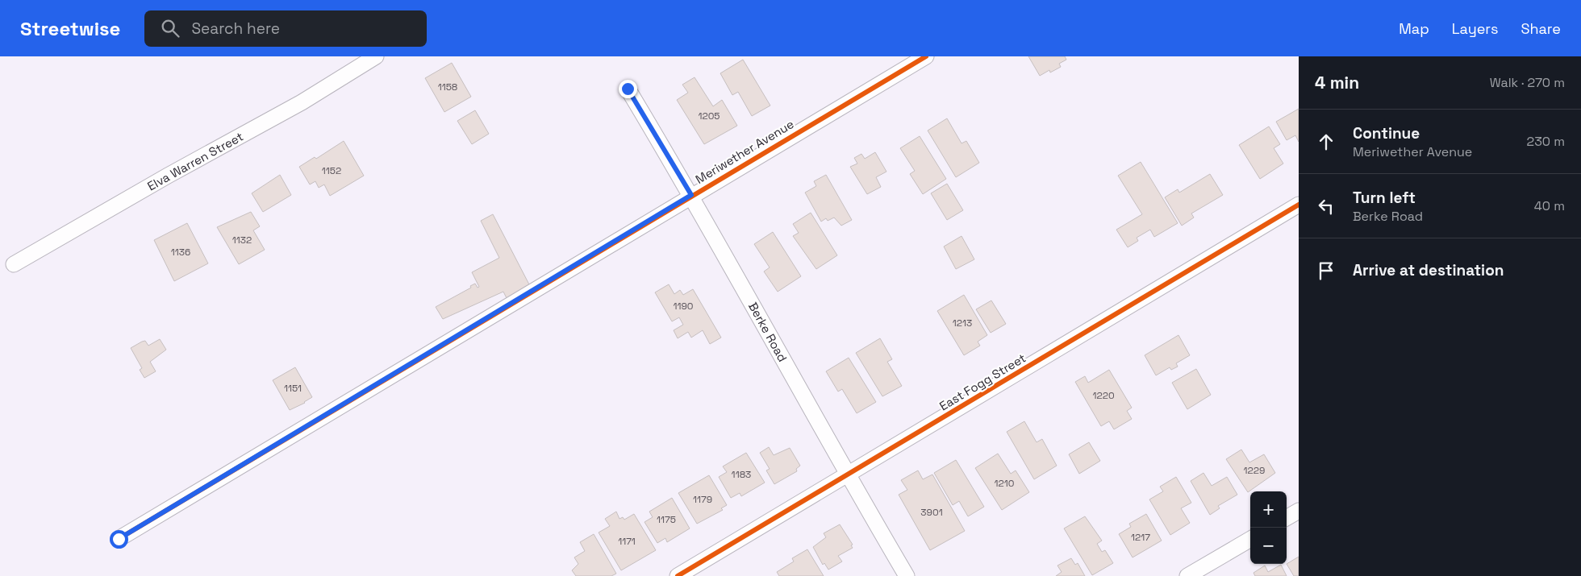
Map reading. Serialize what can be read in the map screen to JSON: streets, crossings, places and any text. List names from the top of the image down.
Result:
{
  "streets": {
    "street": [
      "Meriwether Avenue",
      "Elva Warren Street",
      "Berke Road",
      "East Fogg Street"
    ]
  },
  "crossings": [
    ["Meriwether Avenue", "Berke Road"],
    ["Berke Road", "East Fogg Street"]
  ],
  "house_numbers": [
    "1158",
    "1205",
    "1152",
    "1132",
    "1136",
    "1190",
    "1213",
    "1151",
    "1220",
    "1229",
    "1183",
    "1210",
    "1179",
    "3901",
    "1175",
    "1217",
    "1171"
  ],
  "page": {
    "header": "Streetwise",
    "search": "Search here",
    "nav": ["Map", "Layers", "Share"],
    "heading": ["4 min", "Walk · 270 m"],
    "list": [
      ["Continue", "Meriwether Avenue", "230 m"],
      ["Turn left", "Berke Road", "40 m"],
      "Arrive at destination"
    ],
    "map_buttons": ["+", "−"]
  }
}
